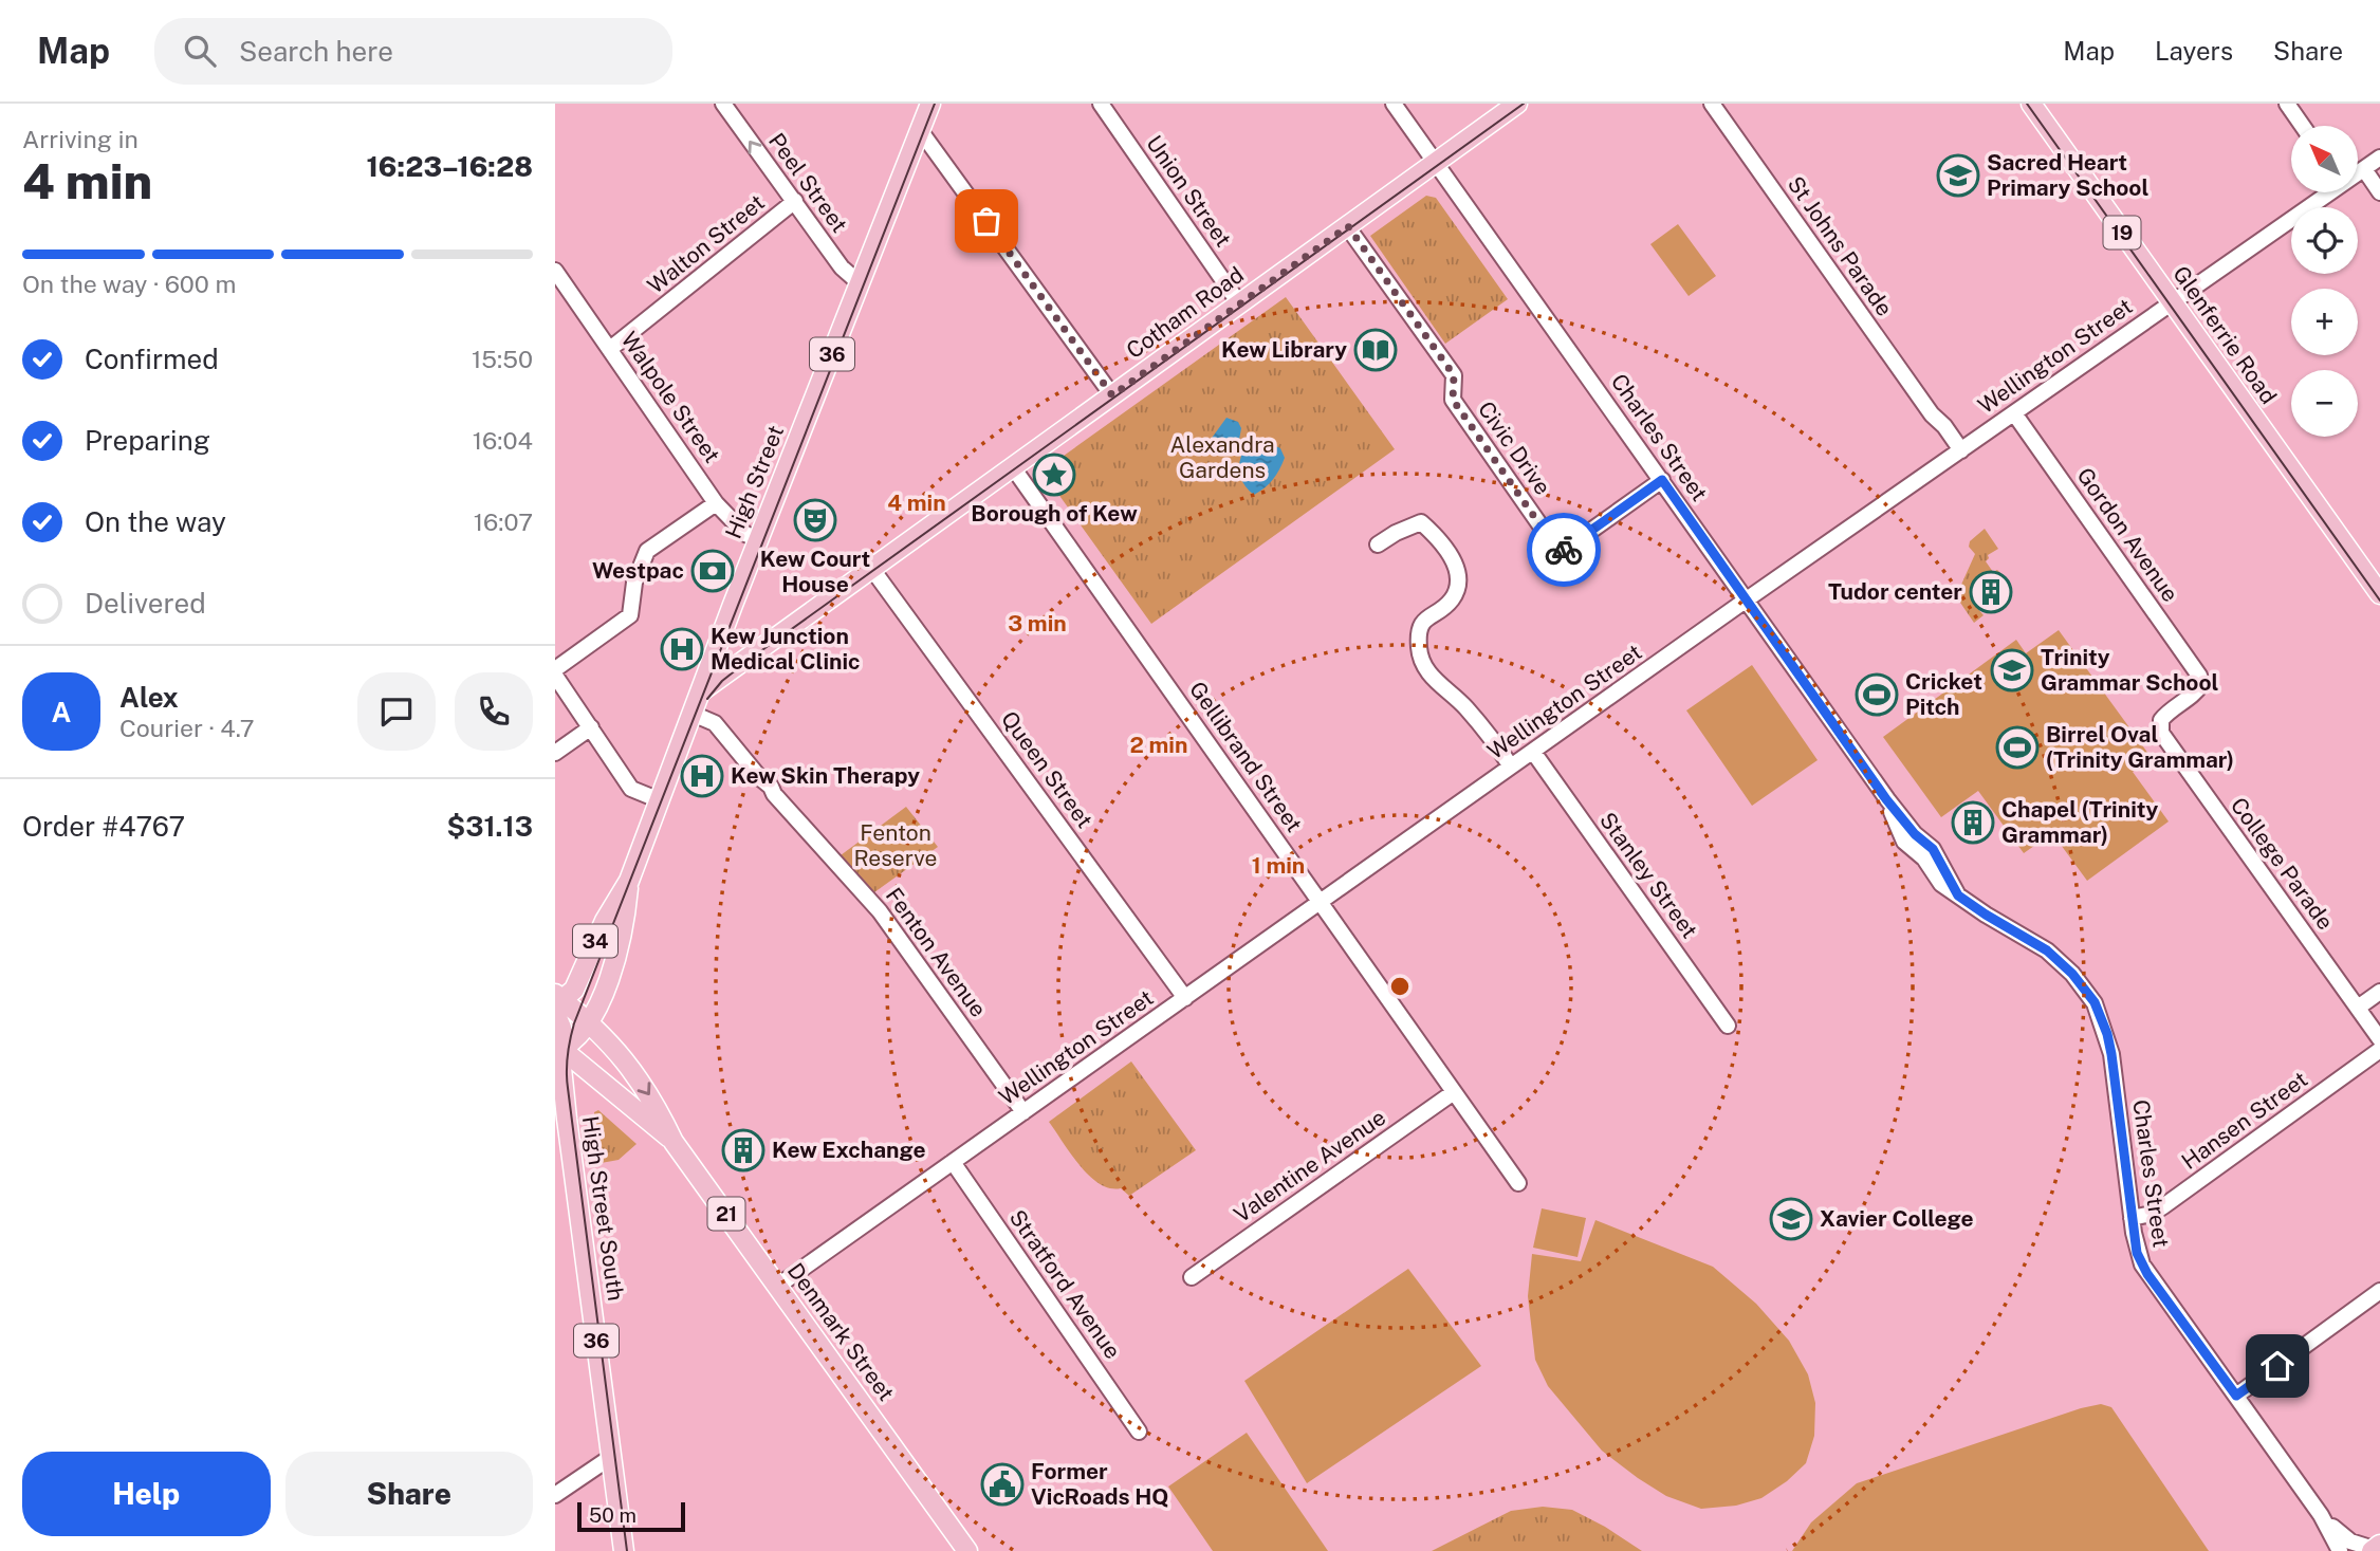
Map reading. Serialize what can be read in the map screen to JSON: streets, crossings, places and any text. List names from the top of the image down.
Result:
{
  "streets": {
    "main road": [
      "19",
      "Cotham Road",
      "Glenferrie Road",
      "36",
      "High Street",
      "34",
      "High Street South",
      "21",
      "Denmark Street"
    ],
    "street": [
      "Peel Street",
      "Union Street",
      "Walton Street",
      "St Johns Parade",
      "Wellington Street",
      "Walpole Street",
      "Charles Street",
      "Civic Drive",
      "Gordon Avenue",
      "Gellibrand Street",
      "Queen Street",
      "College Parade",
      "Stanley Street",
      "Fenton Avenue",
      "Hansen Street",
      "Valentine Avenue",
      "Stratford Avenue"
    ]
  },
  "crossings": [
    ["Peel Street", "Walton Street"],
    ["Peel Street", "High Street"],
    ["Union Street", "Cotham Road"],
    ["Walton Street", "Walpole Street"],
    ["St Johns Parade", "Wellington Street"],
    ["Cotham Road", "Charles Street"],
    ["Cotham Road", "Civic Drive"],
    ["Cotham Road", "High Street"],
    ["Cotham Road", "Gellibrand Street"],
    ["Cotham Road", "Queen Street"],
    ["Glenferrie Road", "Wellington Street"],
    ["Wellington Street", "Charles Street"],
    ["Wellington Street", "Gordon Avenue"],
    ["Wellington Street", "Gellibrand Street"],
    ["Wellington Street", "Queen Street"],
    ["Wellington Street", "Stanley Street"],
    ["Wellington Street", "Fenton Avenue"],
    ["Wellington Street", "Stratford Avenue"],
    ["Wellington Street", "Denmark Street"],
    ["Walpole Street", "High Street"],
    ["Charles Street", "Civic Drive"],
    ["Charles Street", "Hansen Street"],
    ["High Street", "Fenton Avenue"],
    ["High Street", "High Street South"],
    ["High Street", "21"],
    ["High Street", "Denmark Street"],
    ["Gordon Avenue", "College Parade"],
    ["Gellibrand Street", "Valentine Avenue"],
    ["High Street South", "21"],
    ["High Street South", "Denmark Street"],
    ["21", "Denmark Street"]
  ],
  "one_way": ["Peel Street"],
  "parks": ["Alexandra Gardens", "Fenton Reserve"],
  "places": {
    "school or university": ["Sacred Heart Primary School", "Trinity Grammar School", "Xavier College"],
    "library": ["Kew Library"],
    "place": ["Borough of Kew"],
    "theatre": ["Kew Court House"],
    "bank": ["Westpac"],
    "building": ["Tudor center", "Chapel (Trinity Grammar)", "Kew Exchange"],
    "hospital": ["Kew Junction Medical Clinic", "Kew Skin Therapy"],
    "sports": ["Cricket Pitch", "Birrel Oval (Trinity Grammar)"],
    "public building": ["Former VicRoads HQ"]
  },
  "scale_bar": "50 m",
  "north": "top left",
  "page": {
    "header": "Map",
    "search": "Search here",
    "nav": ["Map", "Layers", "Share"],
    "heading": ["4 min", "Arriving in", "16:23–16:28"],
    "panel": [
      "Alex",
      "Courier · 4.7",
      "Order #4767",
      "$31.13"
    ],
    "map_buttons": ["+", "−"],
    "bar": "On the way · 600 m",
    "list": [
      ["Confirmed", "15:50"],
      ["Preparing", "16:04"],
      ["On the way", "16:07"],
      "Delivered"
    ],
    "round": "A",
    "buttons": ["Help", "Share"],
    "scale": "50 m"
  },
  "rings": [
    "4 min",
    "3 min",
    "2 min",
    "1 min"
  ]
}
